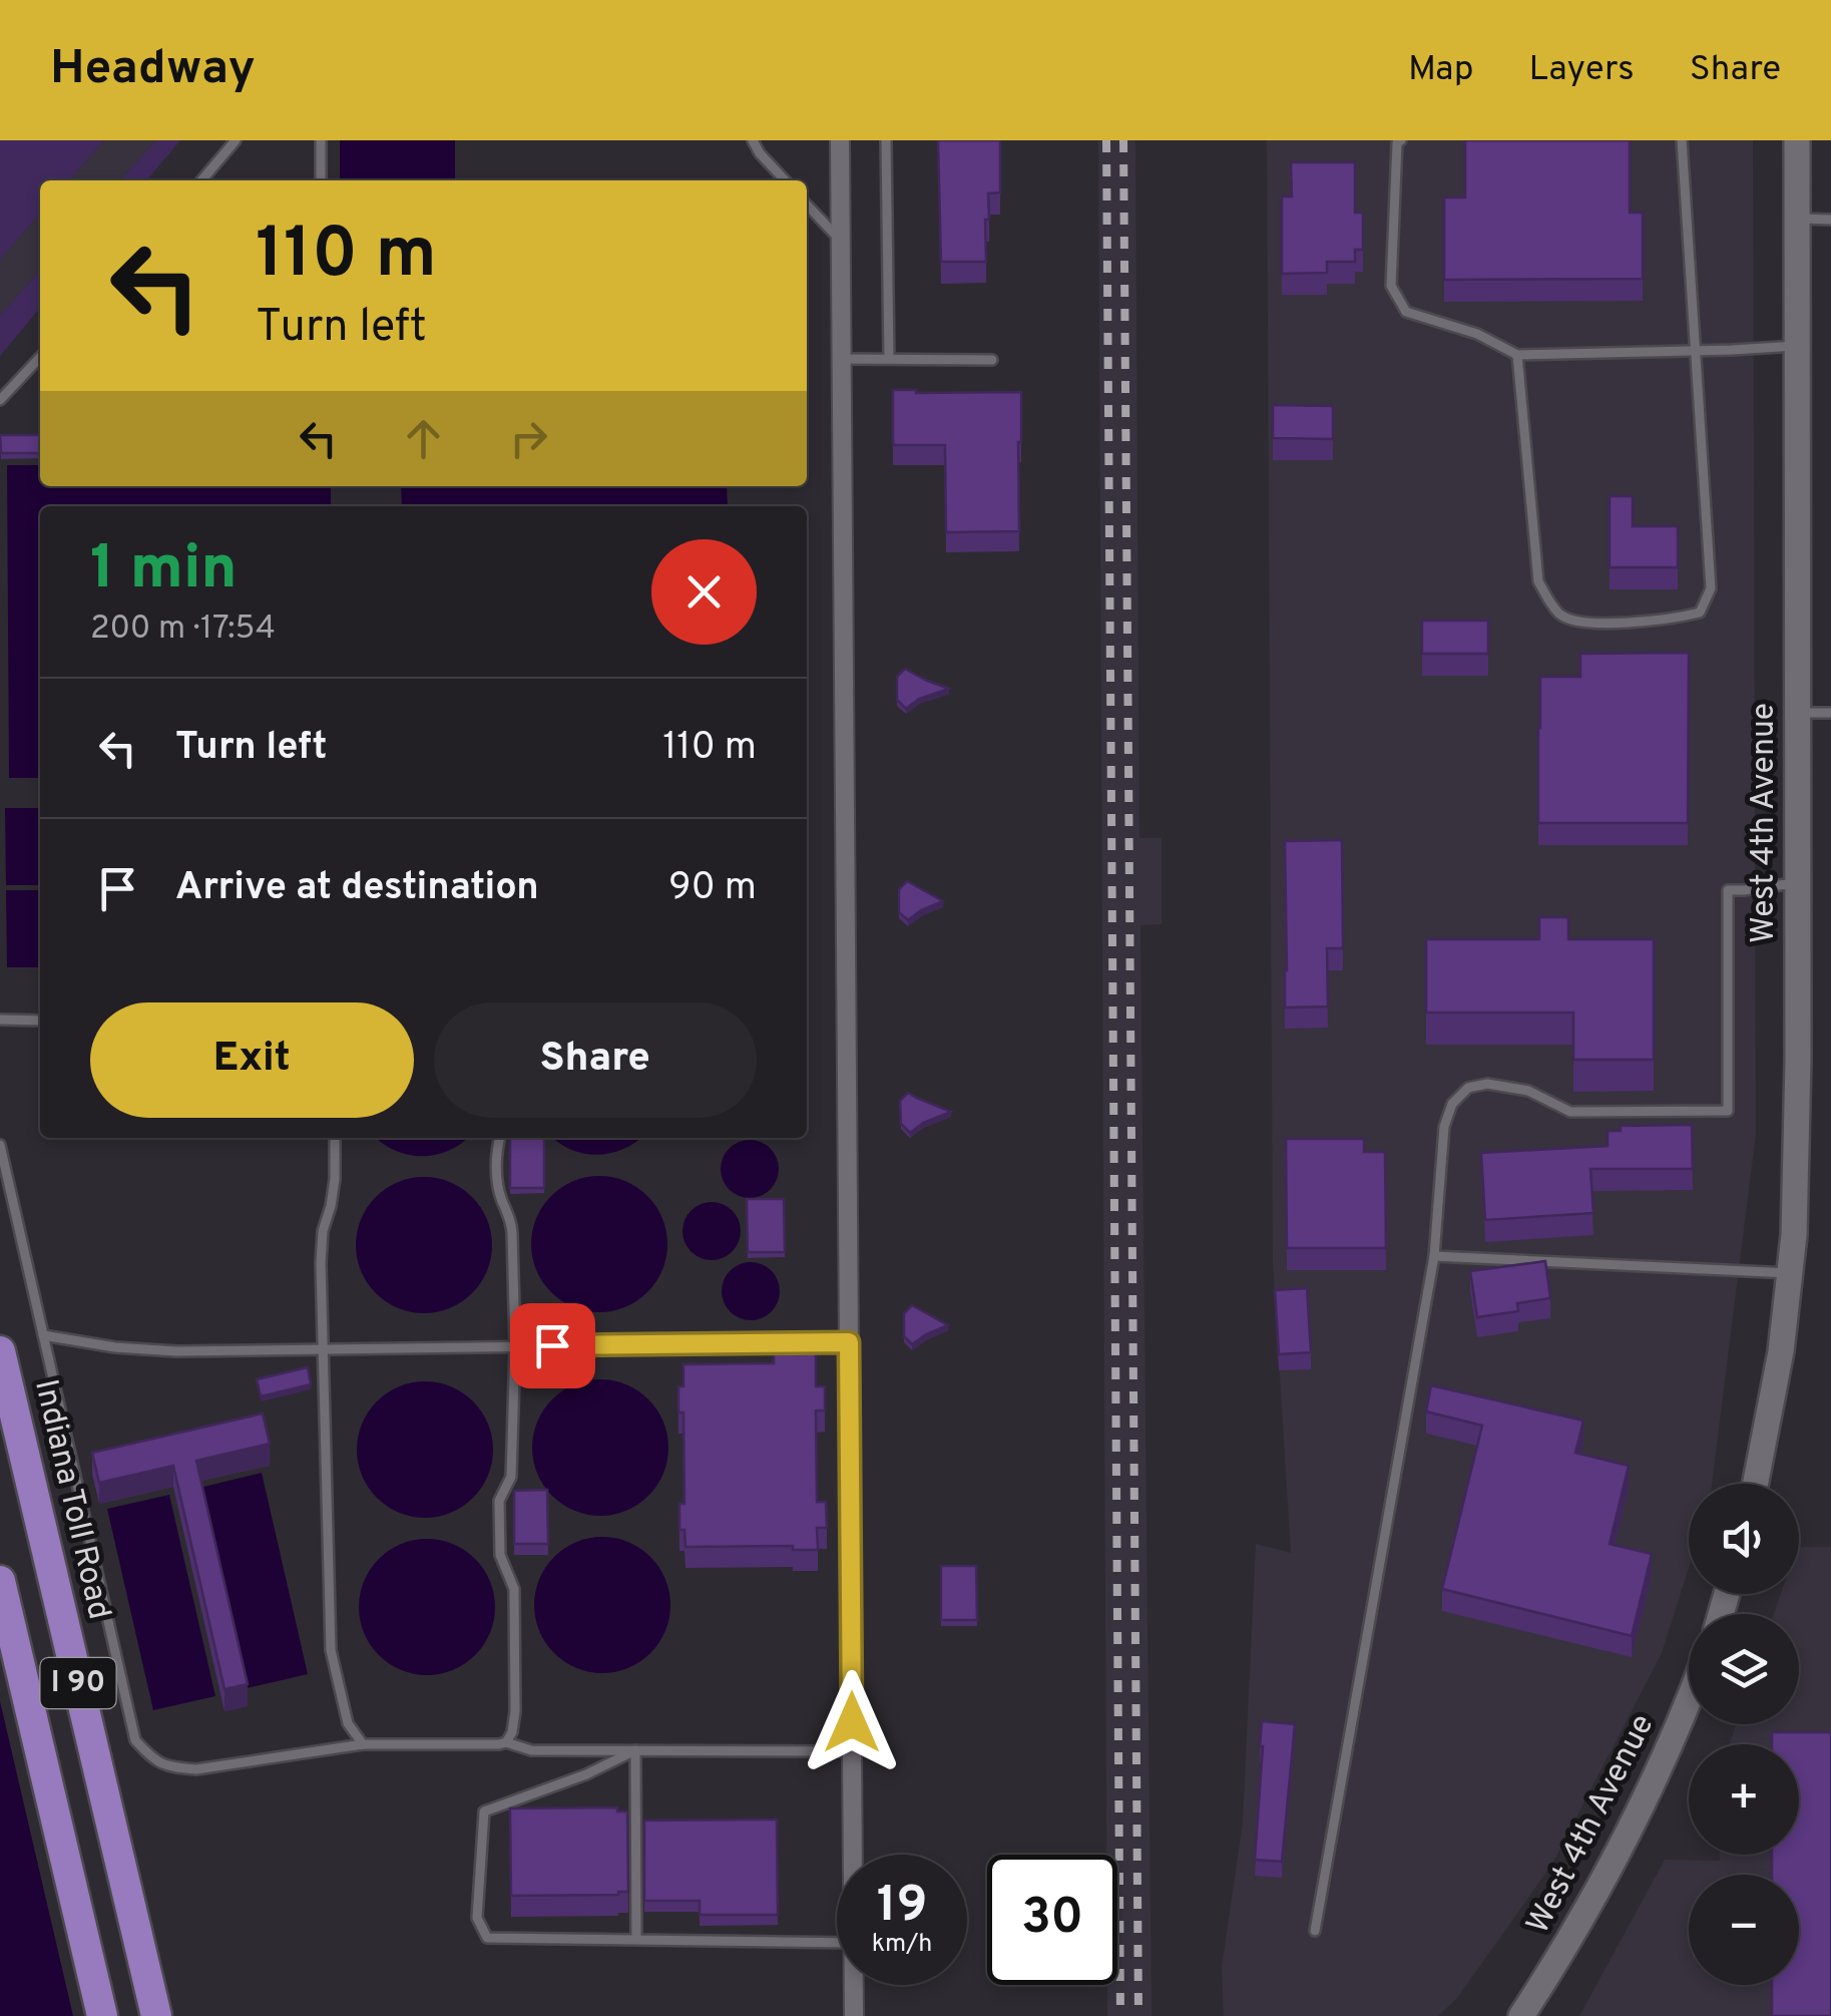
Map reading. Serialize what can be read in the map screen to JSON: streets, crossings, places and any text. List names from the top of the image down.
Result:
{
  "streets": {
    "highway": ["Indiana Toll Road", "I 90"],
    "main road": ["West 4th Avenue"]
  },
  "page": {
    "header": "Headway",
    "nav": ["Map", "Layers", "Share"],
    "turn": ["110 m", "Turn left"],
    "heading": ["1 min", "200 m · 17:54"],
    "list": [
      {
        "name": "Turn left",
        "value": "110 m"
      },
      {
        "name": "Arrive at destination",
        "value": "90 m"
      }
    ],
    "buttons": ["Exit", "Share"],
    "map_buttons": ["+", "−"],
    "speed": "19 km/h",
    "limit": "30"
  }
}
